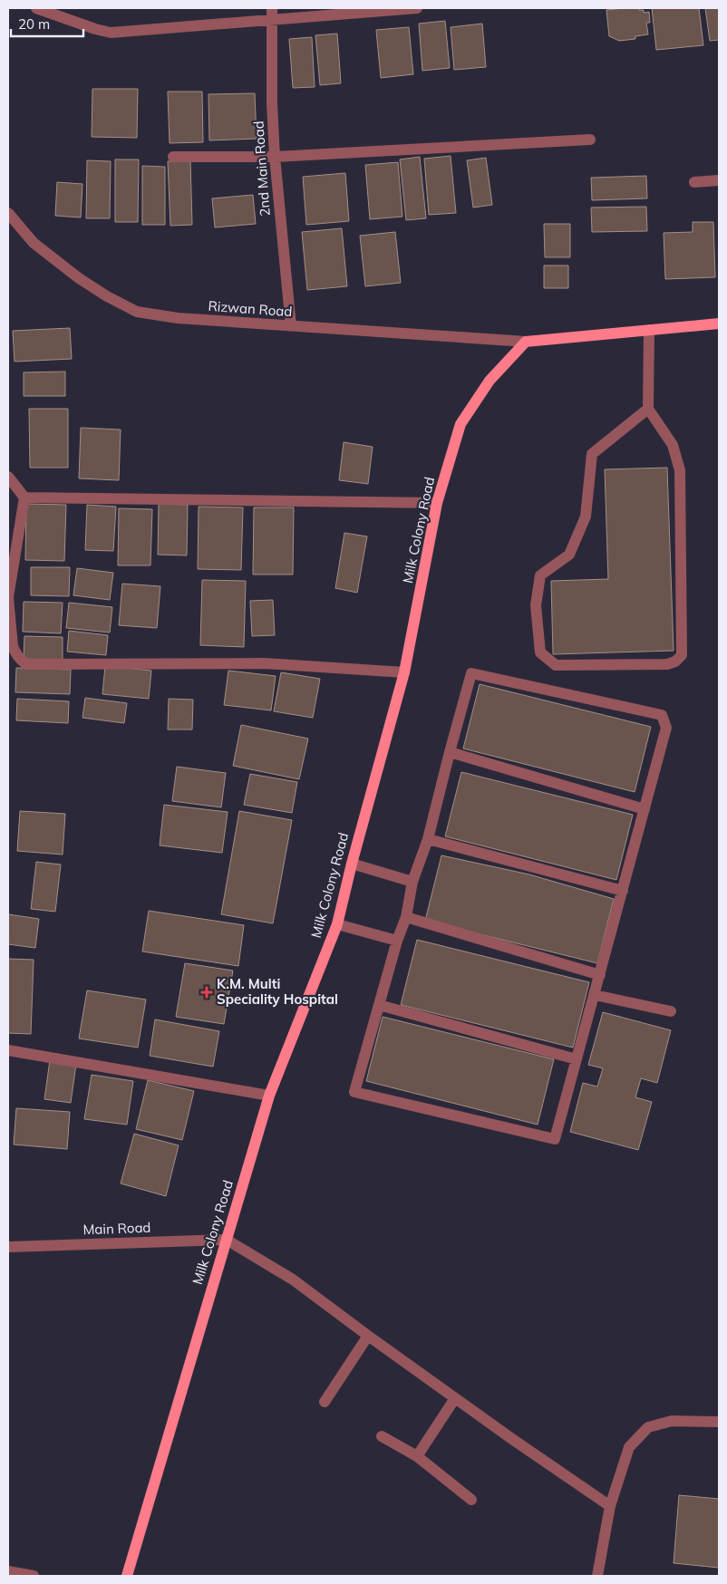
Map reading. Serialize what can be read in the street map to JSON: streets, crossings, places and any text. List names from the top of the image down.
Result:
{
  "streets": {
    "main road": ["Milk Colony Road"],
    "street": ["2nd Main Road", "Rizwan Road", "Main Road"]
  },
  "crossings": [
    ["2nd Main Road", "Rizwan Road"],
    ["Rizwan Road", "Milk Colony Road"],
    ["Milk Colony Road", "Main Road"]
  ],
  "places": {
    "health": ["K.M. Multi Speciality Hospital"]
  },
  "scale_bar": "20 m"
}
